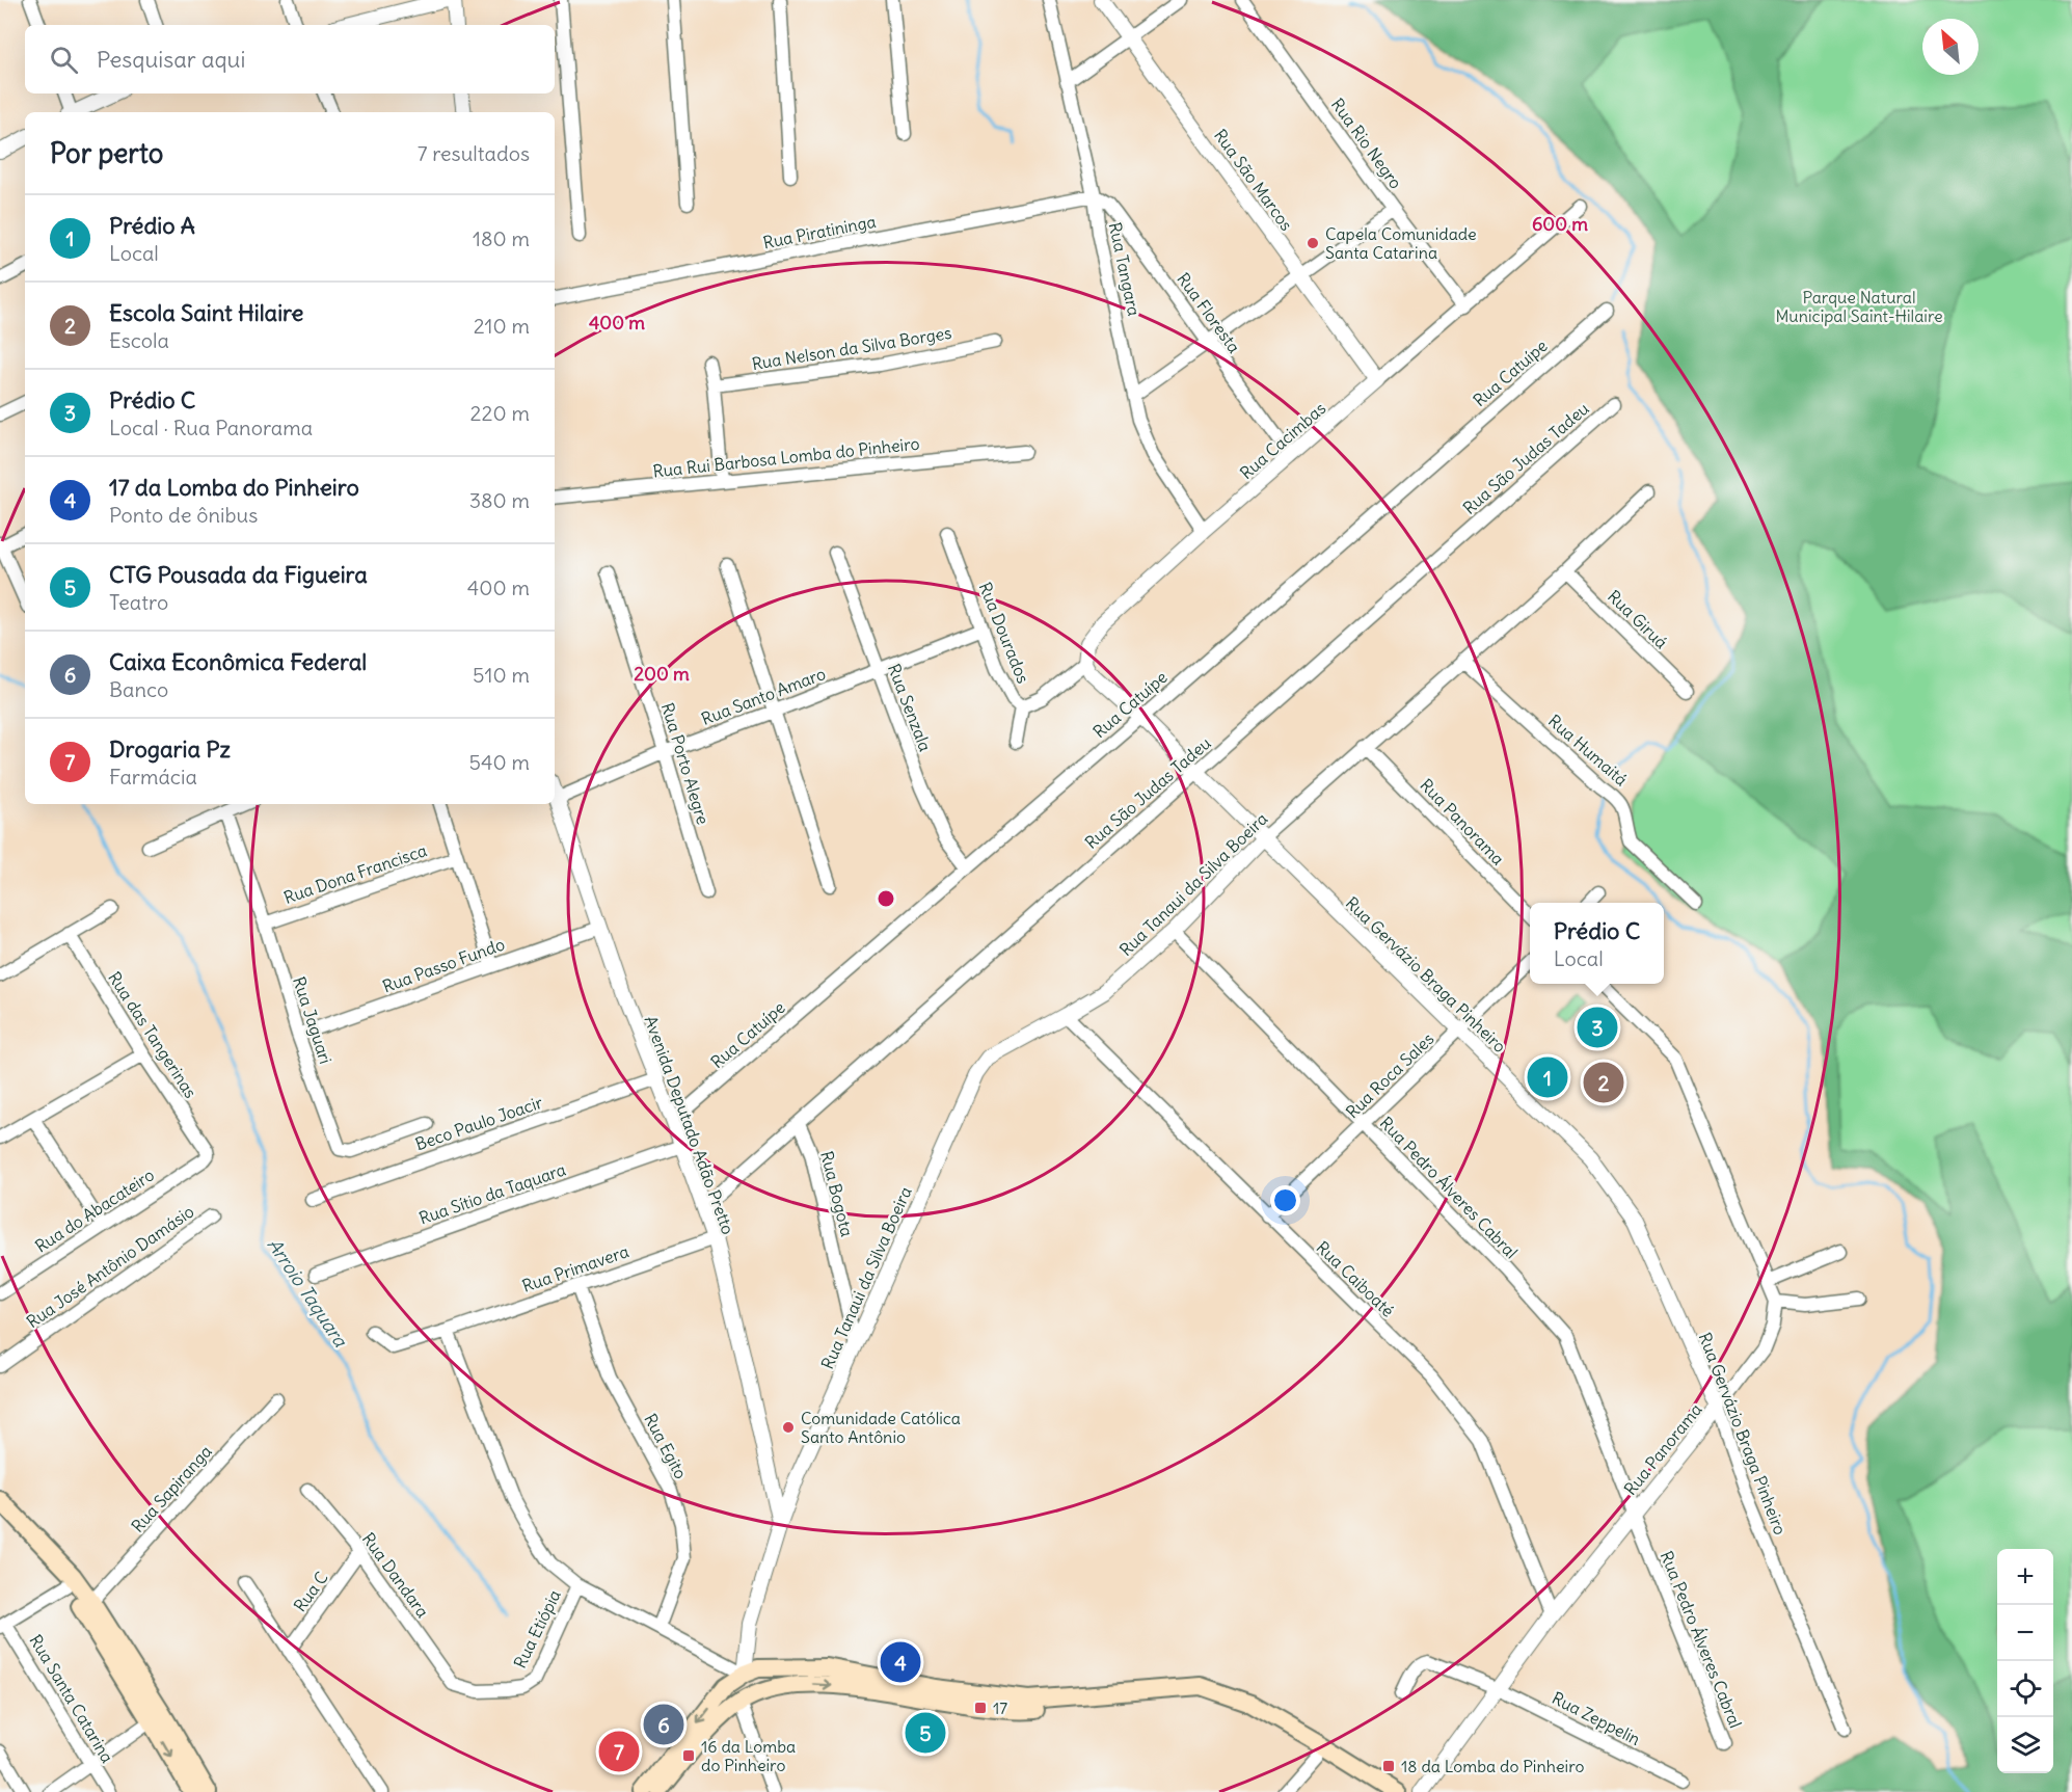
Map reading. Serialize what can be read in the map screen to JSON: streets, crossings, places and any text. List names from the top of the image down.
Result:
{
  "streets": {
    "street": [
      "Rua Rio Negro",
      "Rua São Marcos",
      "Rua Piratininga",
      "Rua Tangara",
      "Rua Floresta",
      "Rua Nelson da Silva Borges",
      "Rua Catuípe",
      "Rua Cacimbas",
      "Rua Rui Barbosa Lomba do Pinheiro",
      "Rua São Judas Tadeu",
      "Rua Giruá",
      "Rua Dourados",
      "Rua Santo Amaro",
      "Rua Senzala",
      "Rua Humaitá",
      "Rua Porto Alegre",
      "Rua Panorama",
      "Rua Dona Francisca",
      "Rua Tanaui da Silva Boeira",
      "Rua Passo Fundo",
      "Rua Gervázio Braga Pinheiro",
      "Rua Jaguari",
      "Rua das Tangerinas",
      "Rua Roca Sales",
      "Beco Paulo Joacir",
      "Avenida Deputado Adão Pretto",
      "Rua Pedro Álveres Cabral",
      "Rua Sítio da Taquara",
      "Rua Bogota",
      "Rua do Abacateiro",
      "Rua José Antônio Damásio",
      "Rua Primavera",
      "Rua Caiboaté",
      "Rua Egito",
      "Rua Sapiranga",
      "Rua Dandara",
      "Rua C",
      "Rua Etiópia",
      "Rua Santa Catarina",
      "Rua Zeppelin"
    ]
  },
  "crossings": [
    ["Rua Rio Negro", "Rua Cacimbas"],
    ["Rua São Marcos", "Rua Cacimbas"],
    ["Rua Piratininga", "Rua Tangara"],
    ["Rua Piratininga", "Rua Floresta"],
    ["Rua Tangara", "Rua Floresta"],
    ["Rua Tangara", "Rua Cacimbas"],
    ["Rua Floresta", "Rua Cacimbas"],
    ["Rua Catuípe", "Rua Senzala"],
    ["Rua Catuípe", "Rua Gervázio Braga Pinheiro"],
    ["Rua Catuípe", "Avenida Deputado Adão Pretto"],
    ["Rua Cacimbas", "Rua Gervázio Braga Pinheiro"],
    ["Rua São Judas Tadeu", "Rua Gervázio Braga Pinheiro"],
    ["Rua São Judas Tadeu", "Avenida Deputado Adão Pretto"],
    ["Rua São Judas Tadeu", "Rua Bogota"],
    ["Rua Giruá", "Rua Tanaui da Silva Boeira"],
    ["Rua Dourados", "Rua Santo Amaro"],
    ["Rua Santo Amaro", "Rua Senzala"],
    ["Rua Santo Amaro", "Rua Porto Alegre"],
    ["Rua Santo Amaro", "Avenida Deputado Adão Pretto"],
    ["Rua Humaitá", "Rua Tanaui da Silva Boeira"],
    ["Rua Panorama", "Rua Tanaui da Silva Boeira"],
    ["Rua Panorama", "Rua Gervázio Braga Pinheiro"],
    ["Rua Panorama", "Rua Pedro Álveres Cabral"],
    ["Rua Panorama", "Rua Caiboaté"],
    ["Rua Panorama", "Rua Zeppelin"],
    ["Rua Dona Francisca", "Rua Jaguari"],
    ["Rua Tanaui da Silva Boeira", "Rua Gervázio Braga Pinheiro"],
    ["Rua Tanaui da Silva Boeira", "Avenida Deputado Adão Pretto"],
    ["Rua Tanaui da Silva Boeira", "Rua Pedro Álveres Cabral"],
    ["Rua Tanaui da Silva Boeira", "Rua Bogota"],
    ["Rua Tanaui da Silva Boeira", "Rua Caiboaté"],
    ["Rua Passo Fundo", "Rua Jaguari"],
    ["Rua Passo Fundo", "Avenida Deputado Adão Pretto"],
    ["Rua Gervázio Braga Pinheiro", "Rua Roca Sales"],
    ["Rua das Tangerinas", "Rua do Abacateiro"],
    ["Rua Roca Sales", "Rua Pedro Álveres Cabral"],
    ["Rua Roca Sales", "Rua Caiboaté"],
    ["Beco Paulo Joacir", "Avenida Deputado Adão Pretto"],
    ["Avenida Deputado Adão Pretto", "Rua Sítio da Taquara"],
    ["Avenida Deputado Adão Pretto", "Rua Primavera"],
    ["Rua Primavera", "Rua Egito"],
    ["Rua Dandara", "Rua C"],
    ["Rua Dandara", "Rua Etiópia"]
  ],
  "water": ["Arroio Taquara"],
  "parks": ["Parque Natural Municipal Saint-Hilaire"],
  "places": {
    "other": ["Capela Comunidade Santa Catarina", "Comunidade Católica Santo Antônio"],
    "transit": ["17", "16 da Lomba do Pinheiro", "18 da Lomba do Pinheiro"]
  },
  "north": "top left",
  "page": {
    "search": "Pesquisar aqui",
    "heading": ["Por perto", "7 resultados"],
    "list": [
      {
        "mark": "1",
        "name": "Prédio A",
        "note": "Local",
        "value": "180 m"
      },
      {
        "mark": "2",
        "name": "Escola Saint Hilaire",
        "note": "Escola",
        "value": "210 m"
      },
      {
        "mark": "3",
        "name": "Prédio C",
        "note": "Local · Rua Panorama",
        "value": "220 m"
      },
      {
        "mark": "4",
        "name": "17 da Lomba do Pinheiro",
        "note": "Ponto de ônibus",
        "value": "380 m"
      },
      {
        "mark": "5",
        "name": "CTG Pousada da Figueira",
        "note": "Teatro",
        "value": "400 m"
      },
      {
        "mark": "6",
        "name": "Caixa Econômica Federal",
        "note": "Banco",
        "value": "510 m"
      },
      {
        "mark": "7",
        "name": "Drogaria Pz",
        "note": "Farmácia",
        "value": "540 m"
      }
    ],
    "popup": ["Prédio C", "Local"],
    "pins": [
      "3",
      "1",
      "2",
      "4",
      "6",
      "5",
      "7"
    ],
    "map_buttons": ["+", "−"]
  },
  "rings": ["600 m", "400 m", "200 m"]
}
